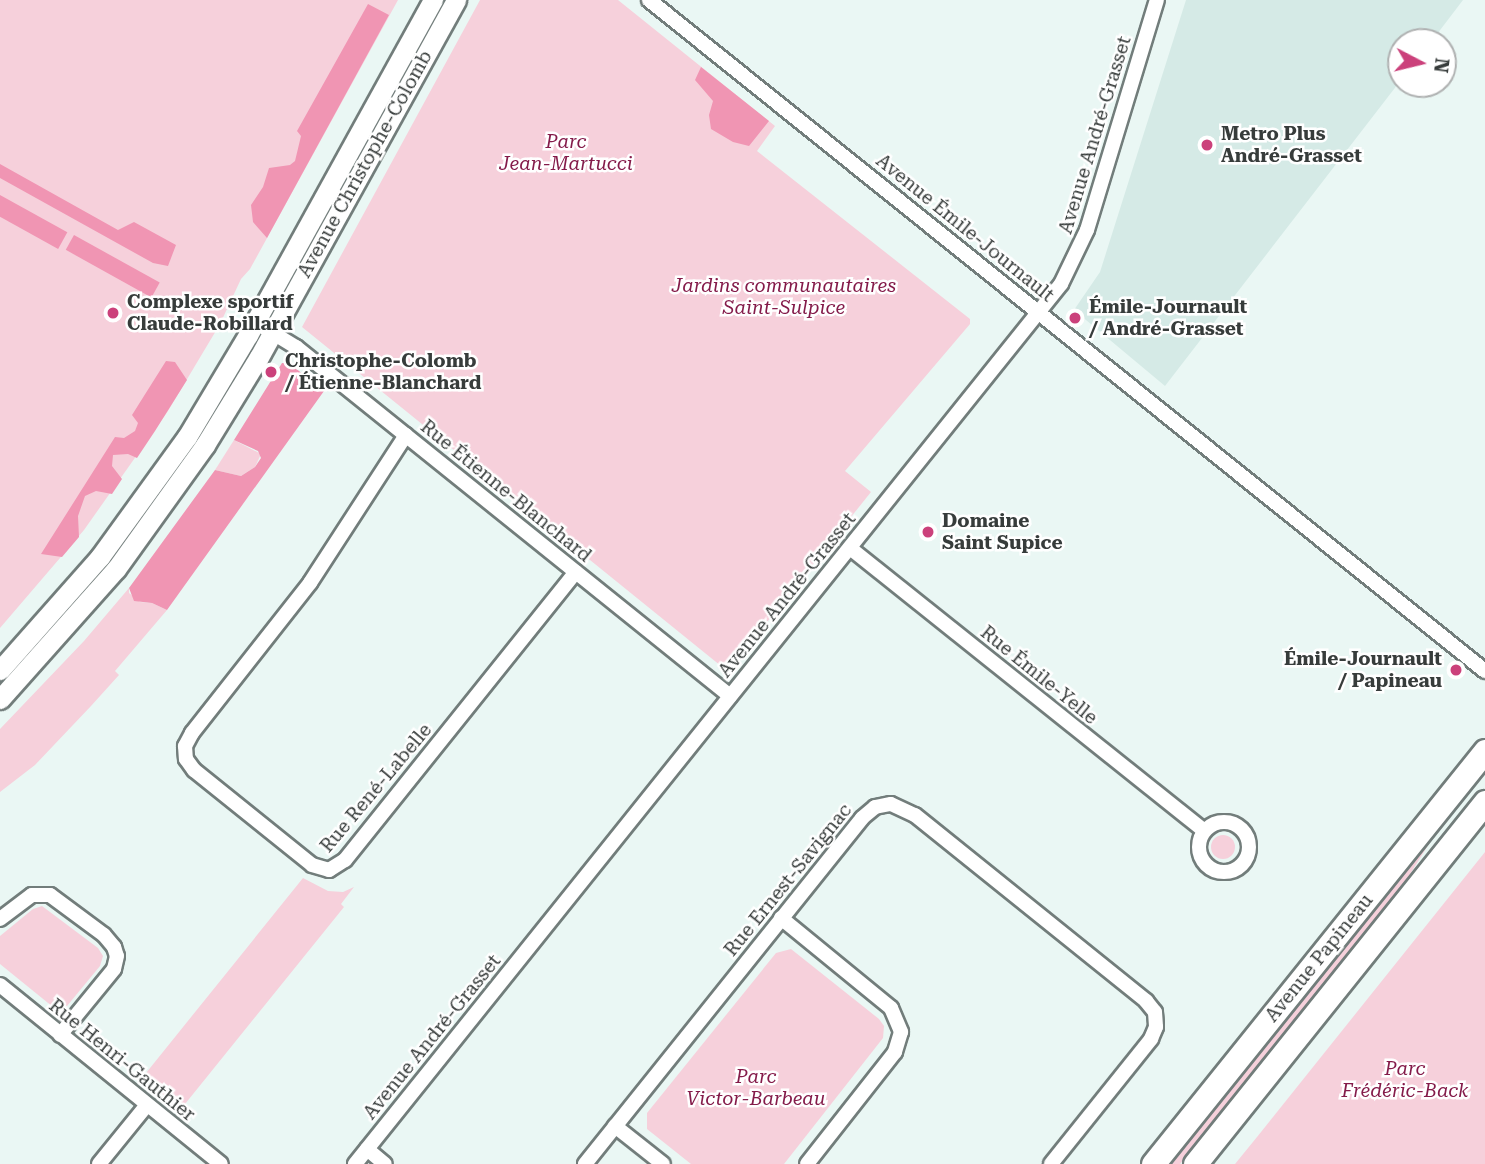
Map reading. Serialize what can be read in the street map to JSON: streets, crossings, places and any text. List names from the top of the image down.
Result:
{
  "streets": {
    "main road": ["Avenue Christophe-Colomb", "Avenue Papineau"],
    "street": [
      "Avenue André-Grasset",
      "Avenue Émile-Journault",
      "Rue Étienne-Blanchard",
      "Rue Émile-Yelle",
      "Rue René-Labelle",
      "Rue Ernest-Savignac",
      "Rue Henri-Gauthier"
    ]
  },
  "crossings": [
    ["Avenue André-Grasset", "Avenue Émile-Journault"],
    ["Avenue André-Grasset", "Rue Étienne-Blanchard"],
    ["Avenue André-Grasset", "Rue Émile-Yelle"],
    ["Avenue Christophe-Colomb", "Rue Étienne-Blanchard"],
    ["Rue Étienne-Blanchard", "Rue René-Labelle"]
  ],
  "parks": [
    "Parc Jean-Martucci",
    "Jardins communautaires Saint-Sulpice",
    "Parc Frédéric-Back",
    "Parc Victor-Barbeau"
  ],
  "places": [
    "Metro Plus André-Grasset",
    "Complexe sportif Claude-Robillard",
    "Émile-Journault / André-Grasset",
    "Christophe-Colomb / Étienne-Blanchard",
    "Domaine Saint Supice",
    "Émile-Journault / Papineau"
  ],
  "north": "right"
}
